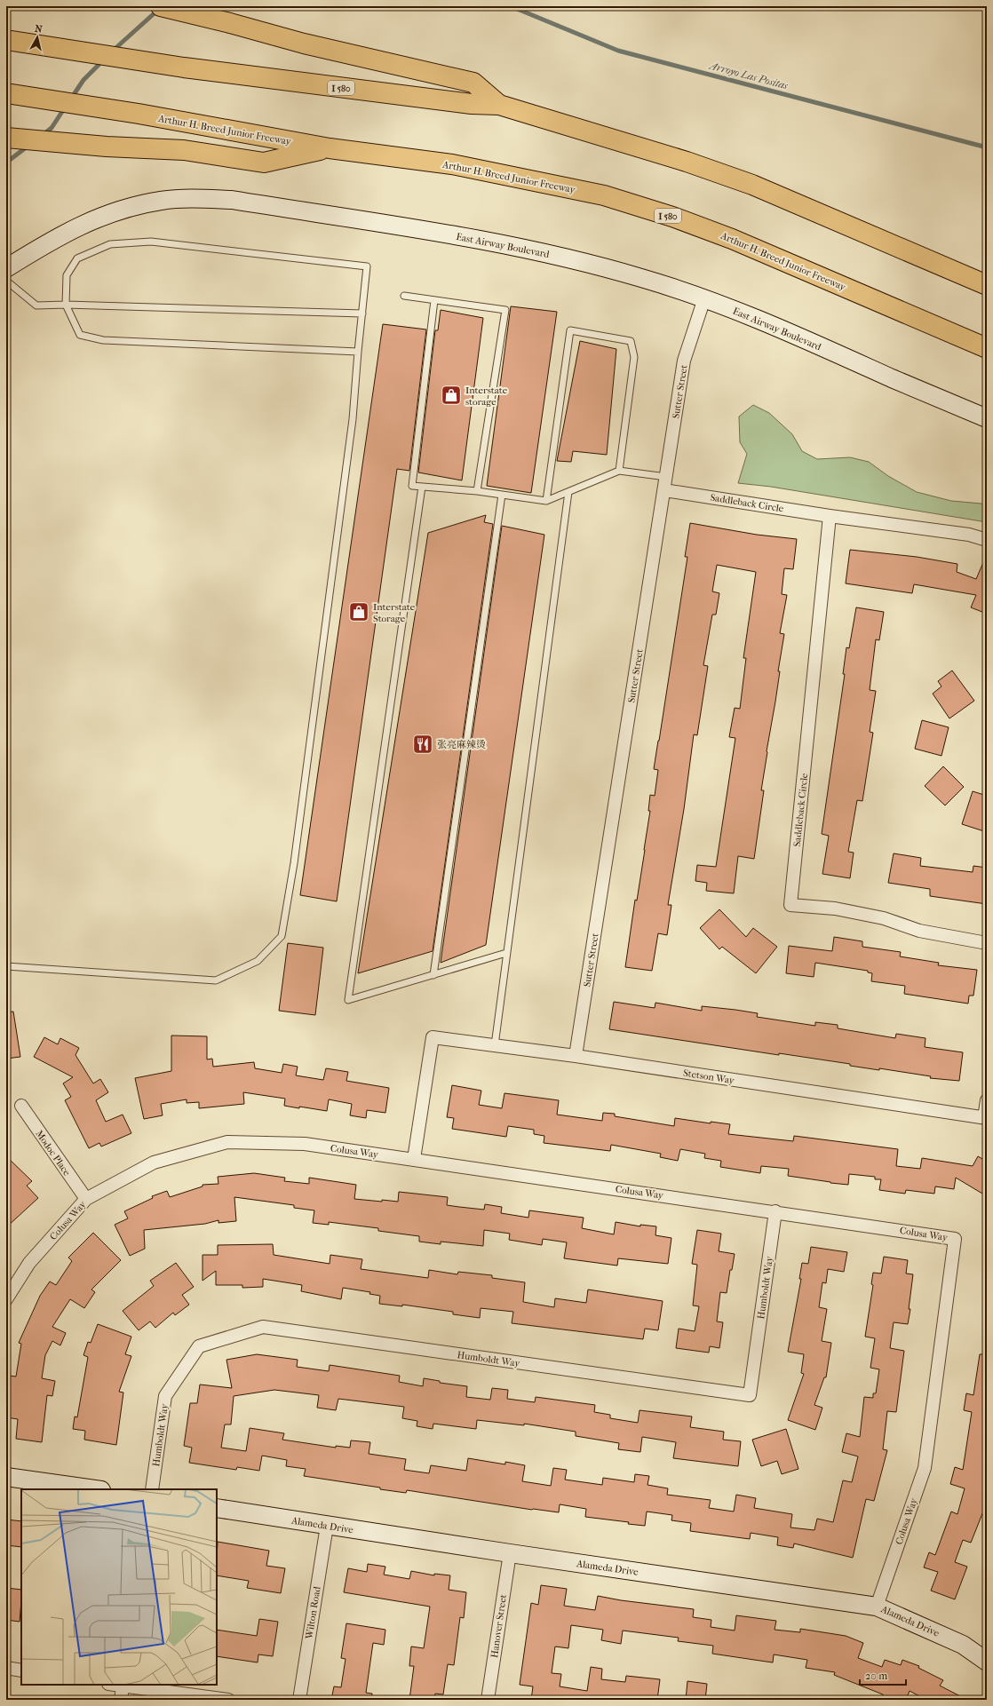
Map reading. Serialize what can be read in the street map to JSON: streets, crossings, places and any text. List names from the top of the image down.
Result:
{
  "streets": {
    "highway": ["I 580", "Arthur H. Breed Junior Freeway"],
    "main road": ["East Airway Boulevard", "Alameda Drive"],
    "street": [
      "Sutter Street",
      "Saddleback Circle",
      "Stetson Way",
      "Colusa Way",
      "Modoc Place",
      "Humboldt Way",
      "Wilton Road",
      "Hanover Street"
    ]
  },
  "crossings": [
    ["East Airway Boulevard", "Sutter Street"],
    ["Sutter Street", "Saddleback Circle"],
    ["Sutter Street", "Stetson Way"],
    ["Stetson Way", "Colusa Way"],
    ["Colusa Way", "Modoc Place"],
    ["Colusa Way", "Humboldt Way"],
    ["Colusa Way", "Alameda Drive"],
    ["Alameda Drive", "Wilton Road"],
    ["Alameda Drive", "Hanover Street"]
  ],
  "water": ["Arroyo Las Positas"],
  "places": {
    "shop": ["Interstate storage", "Interstate Storage"],
    "restaurant": ["张亮麻辣烫"]
  },
  "scale_bar": "20 m",
  "north": "top"
}
